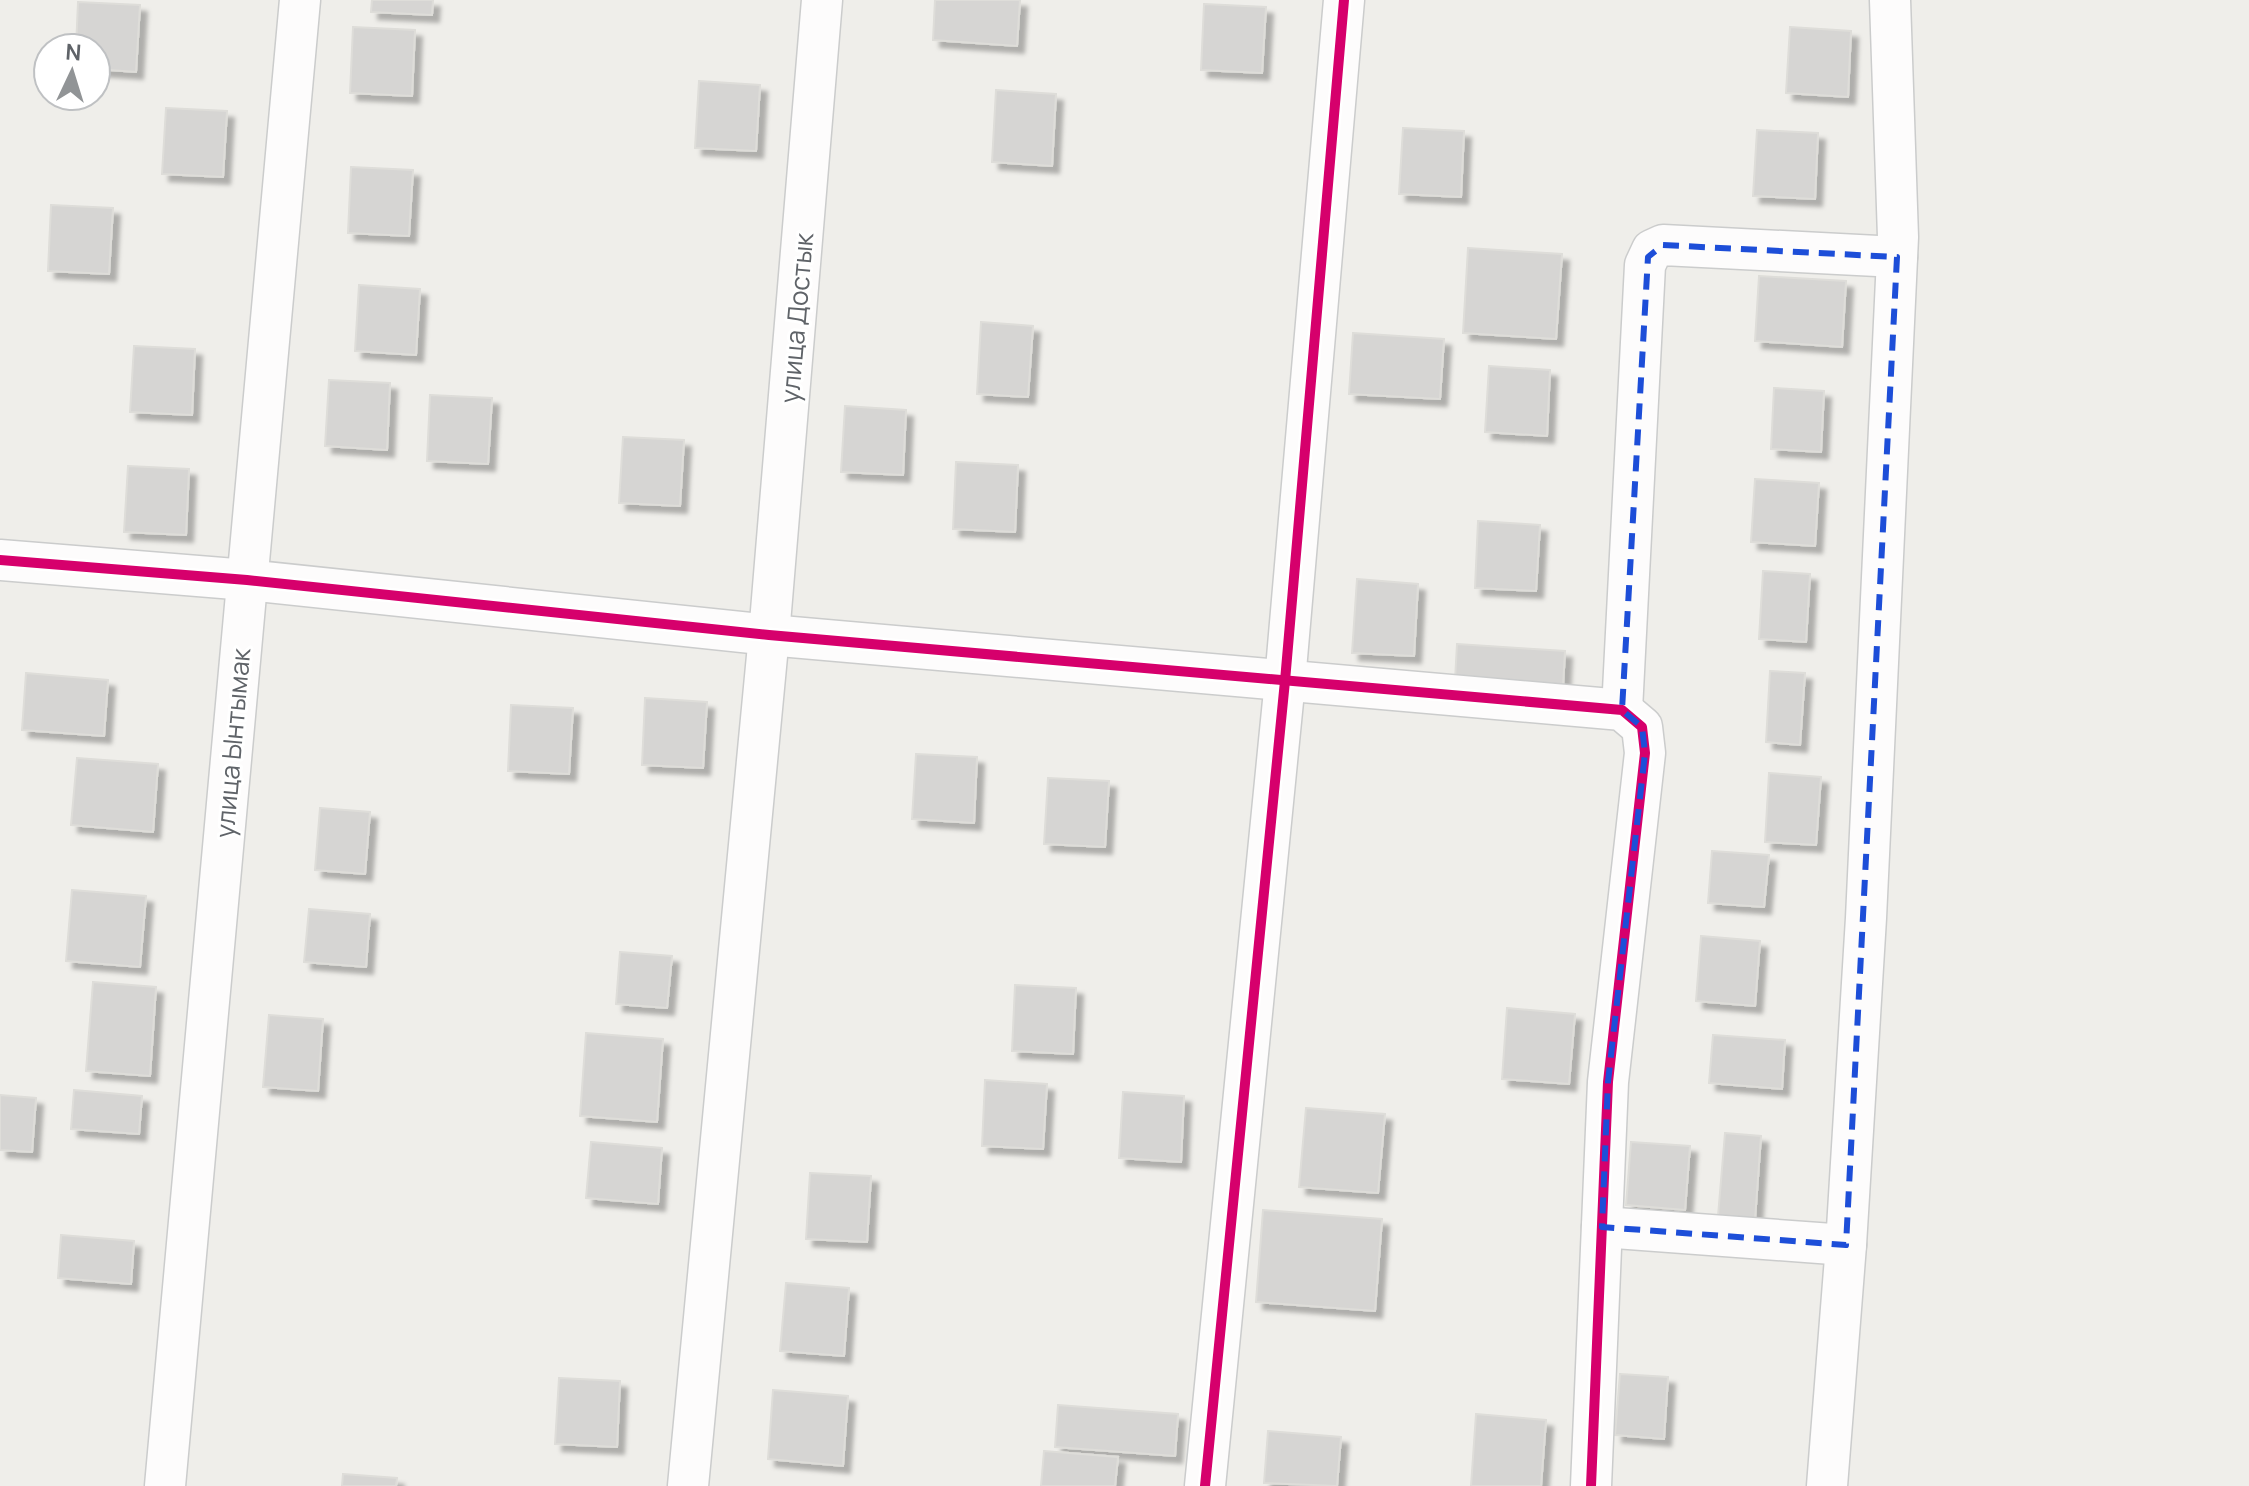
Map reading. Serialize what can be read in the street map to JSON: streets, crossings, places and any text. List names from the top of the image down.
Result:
{
  "streets": {
    "street": ["улица Достык", "улица Ынтымак"]
  },
  "north": "top"
}
